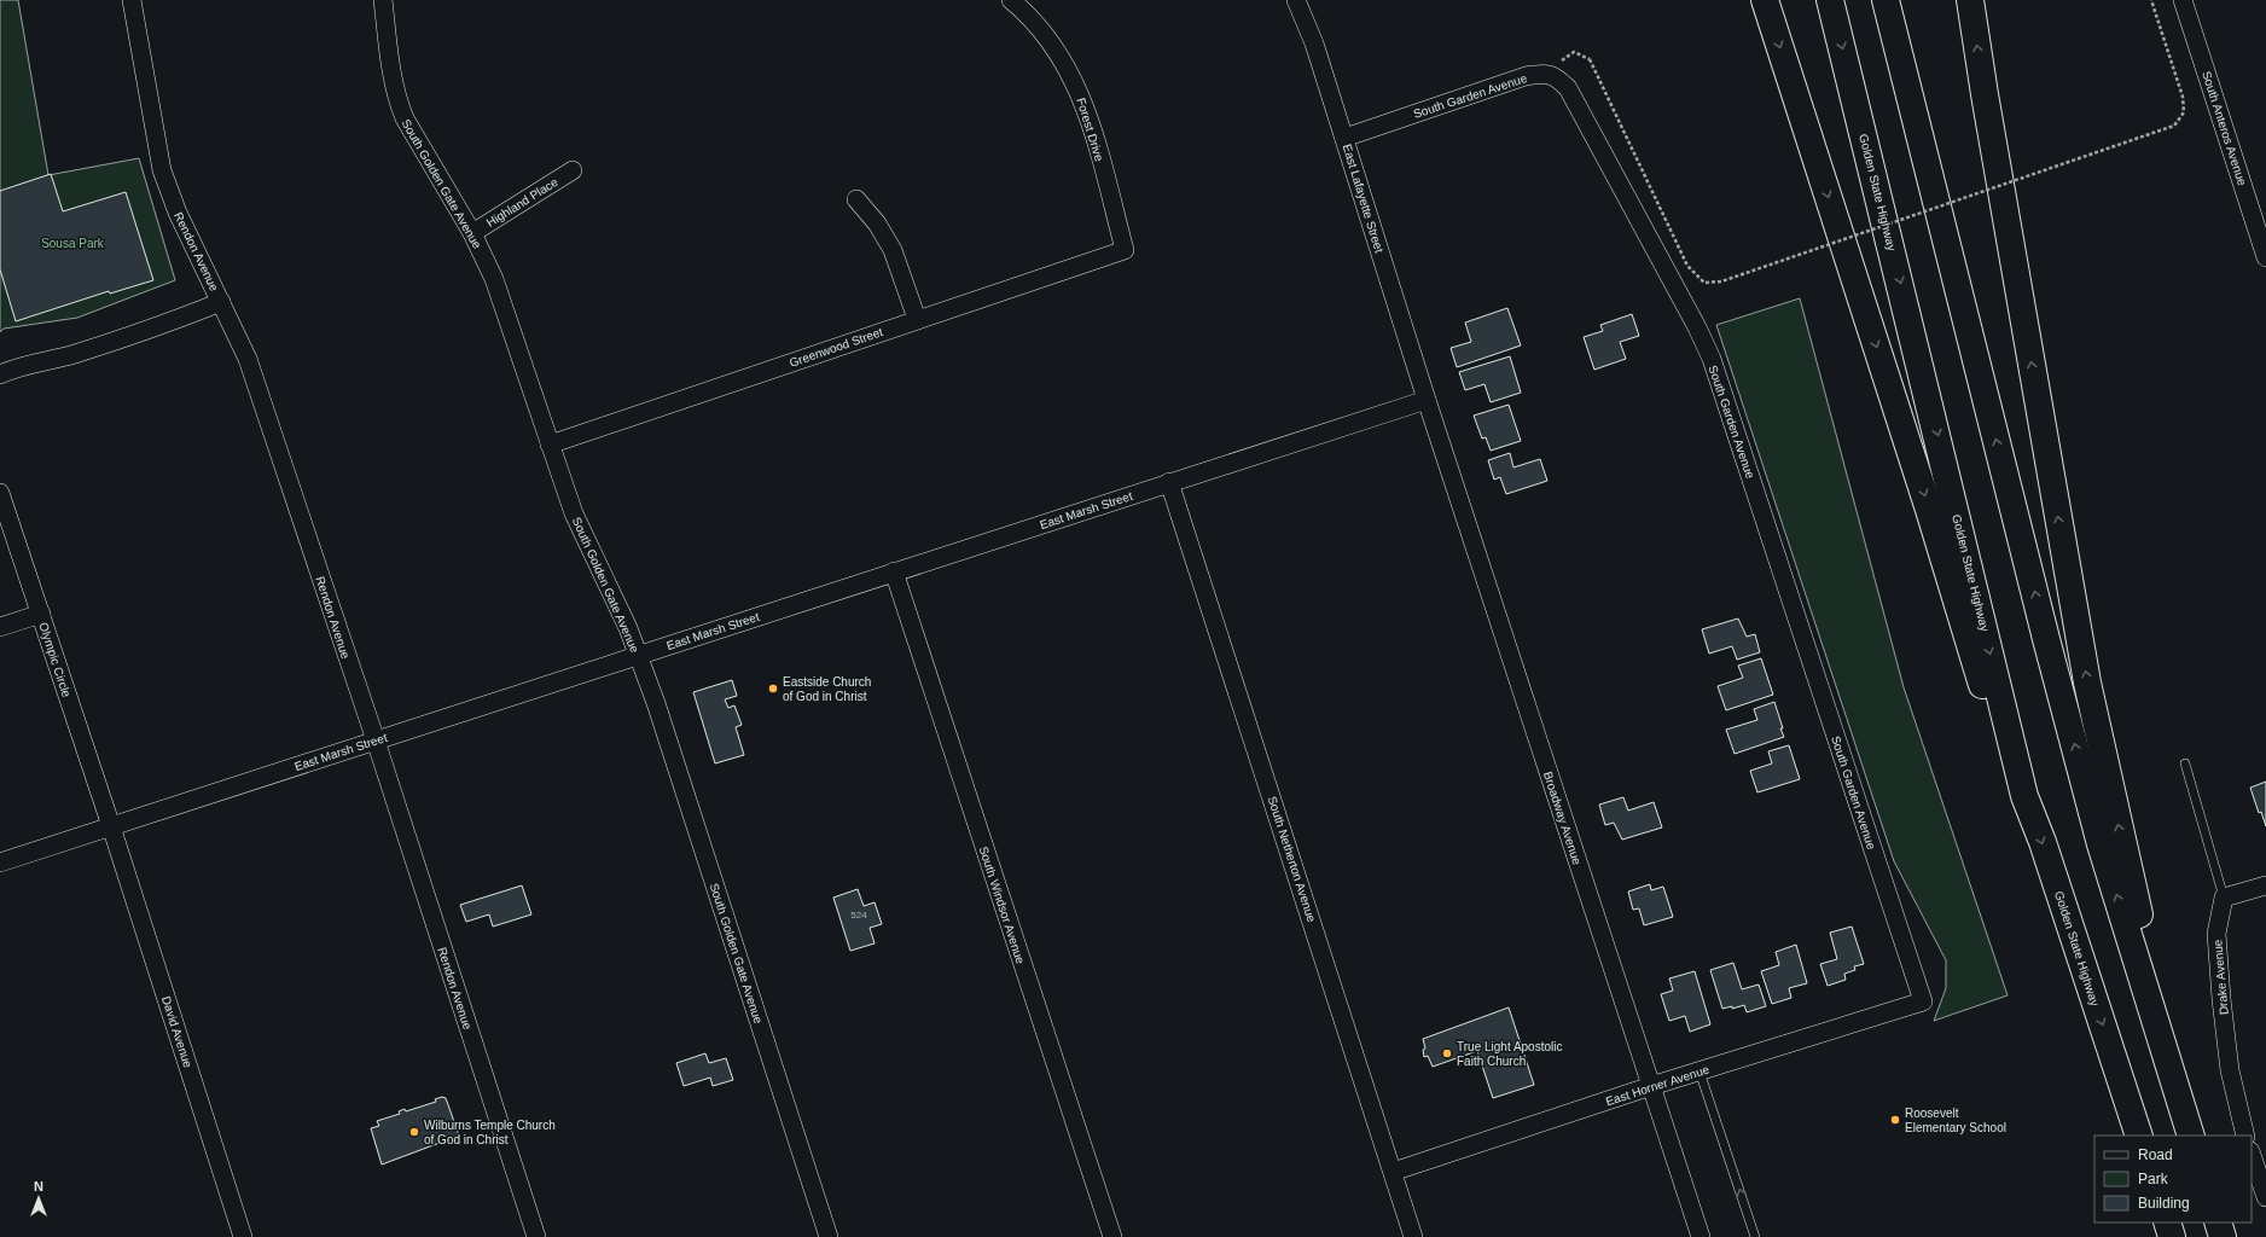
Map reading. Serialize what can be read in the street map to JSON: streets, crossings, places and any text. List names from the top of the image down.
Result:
{
  "streets": {
    "highway": ["Golden State Highway"],
    "street": [
      "South Garden Avenue",
      "South Anteros Avenue",
      "Forest Drive",
      "South Golden Gate Avenue",
      "East Lafayette Street",
      "Highland Place",
      "Rendon Avenue",
      "Greenwood Street",
      "East Marsh Street",
      "Olympic Circle",
      "Broadway Avenue",
      "South Netherton Avenue",
      "South Windsor Avenue",
      "Drake Avenue",
      "David Avenue",
      "East Horner Avenue"
    ]
  },
  "crossings": [
    ["South Garden Avenue", "East Lafayette Street"],
    ["South Garden Avenue", "East Horner Avenue"],
    ["Forest Drive", "Greenwood Street"],
    ["South Golden Gate Avenue", "Highland Place"],
    ["South Golden Gate Avenue", "Greenwood Street"],
    ["South Golden Gate Avenue", "East Marsh Street"],
    ["East Lafayette Street", "East Marsh Street"],
    ["East Lafayette Street", "Broadway Avenue"],
    ["Rendon Avenue", "East Marsh Street"],
    ["East Marsh Street", "Olympic Circle"],
    ["East Marsh Street", "Broadway Avenue"],
    ["East Marsh Street", "South Netherton Avenue"],
    ["East Marsh Street", "South Windsor Avenue"],
    ["East Marsh Street", "David Avenue"],
    ["Olympic Circle", "David Avenue"],
    ["Broadway Avenue", "East Horner Avenue"],
    ["South Netherton Avenue", "East Horner Avenue"]
  ],
  "parks": ["Sousa Park"],
  "places": [
    "Eastside Church of God in Christ",
    "True Light Apostolic Faith Church",
    "Roosevelt Elementary School",
    "Wilburns Temple Church of God in Christ"
  ],
  "house_numbers": ["524"],
  "legend": ["Road", "Park", "Building"],
  "north": "top"
}
